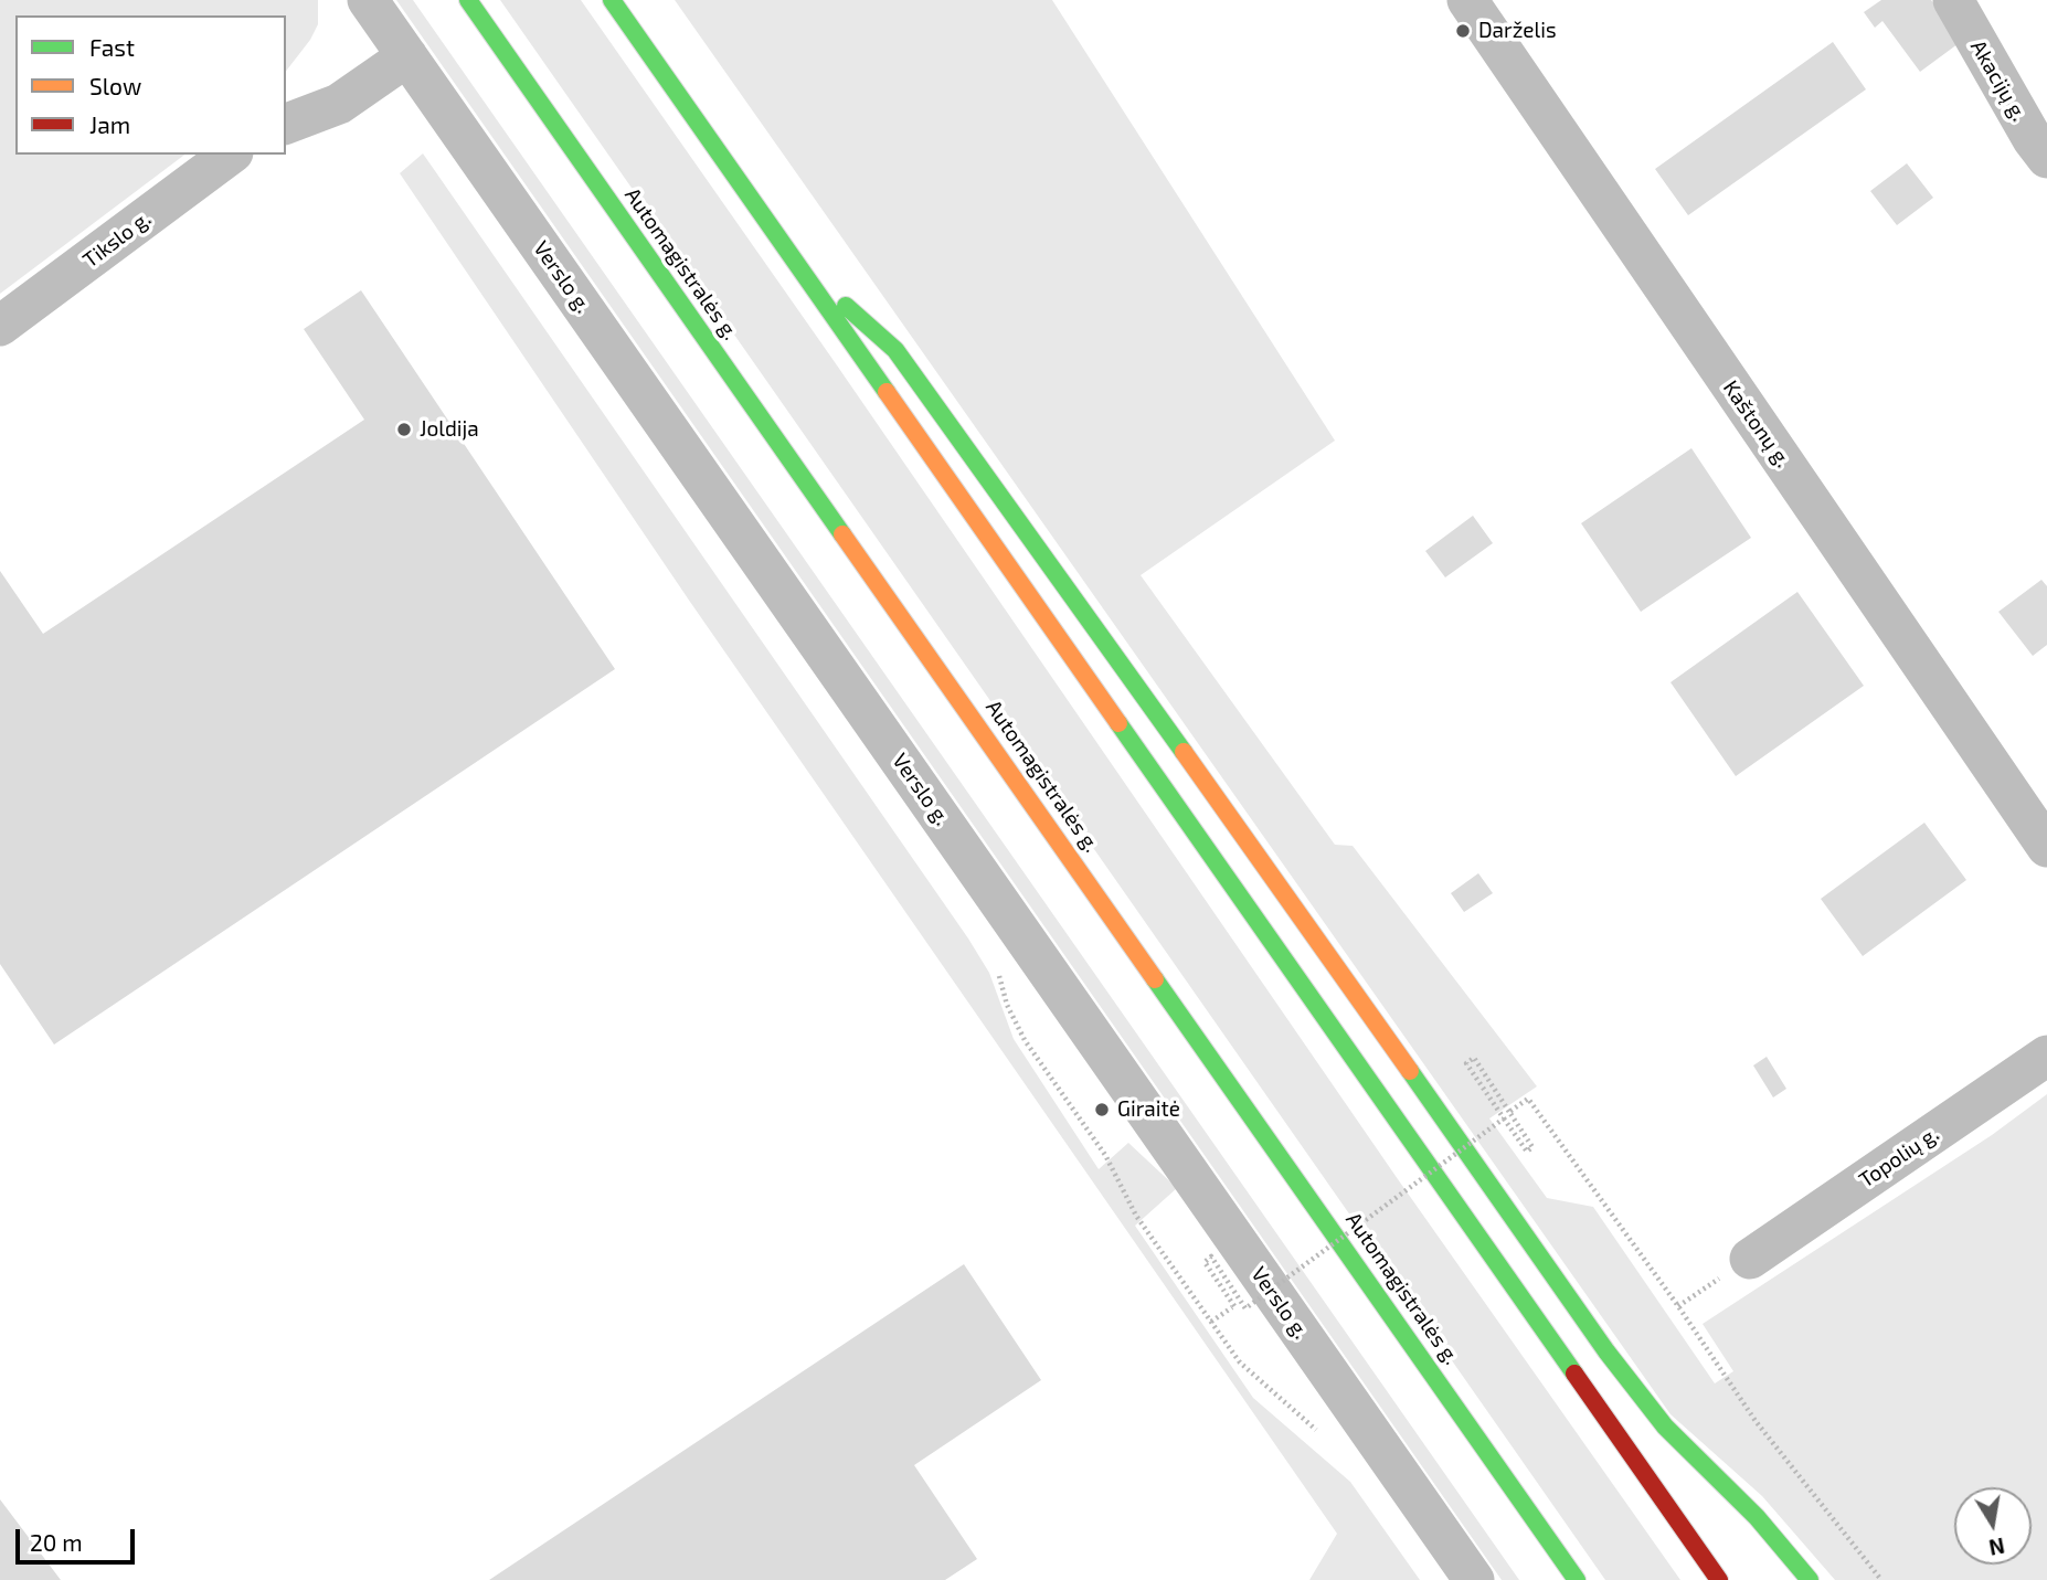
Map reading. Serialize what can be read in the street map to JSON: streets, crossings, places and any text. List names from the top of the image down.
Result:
{
  "streets": {
    "highway": ["Automagistralės g."],
    "street": [
      "Akacijų g.",
      "Tikslo g.",
      "Verslo g.",
      "Kaštonų g.",
      "Topolių g."
    ]
  },
  "places": ["Darželis", "Joldija", "Giraitė"],
  "legend": ["Fast", "Slow", "Jam"],
  "scale_bar": "20 m",
  "north": "bottom"
}
